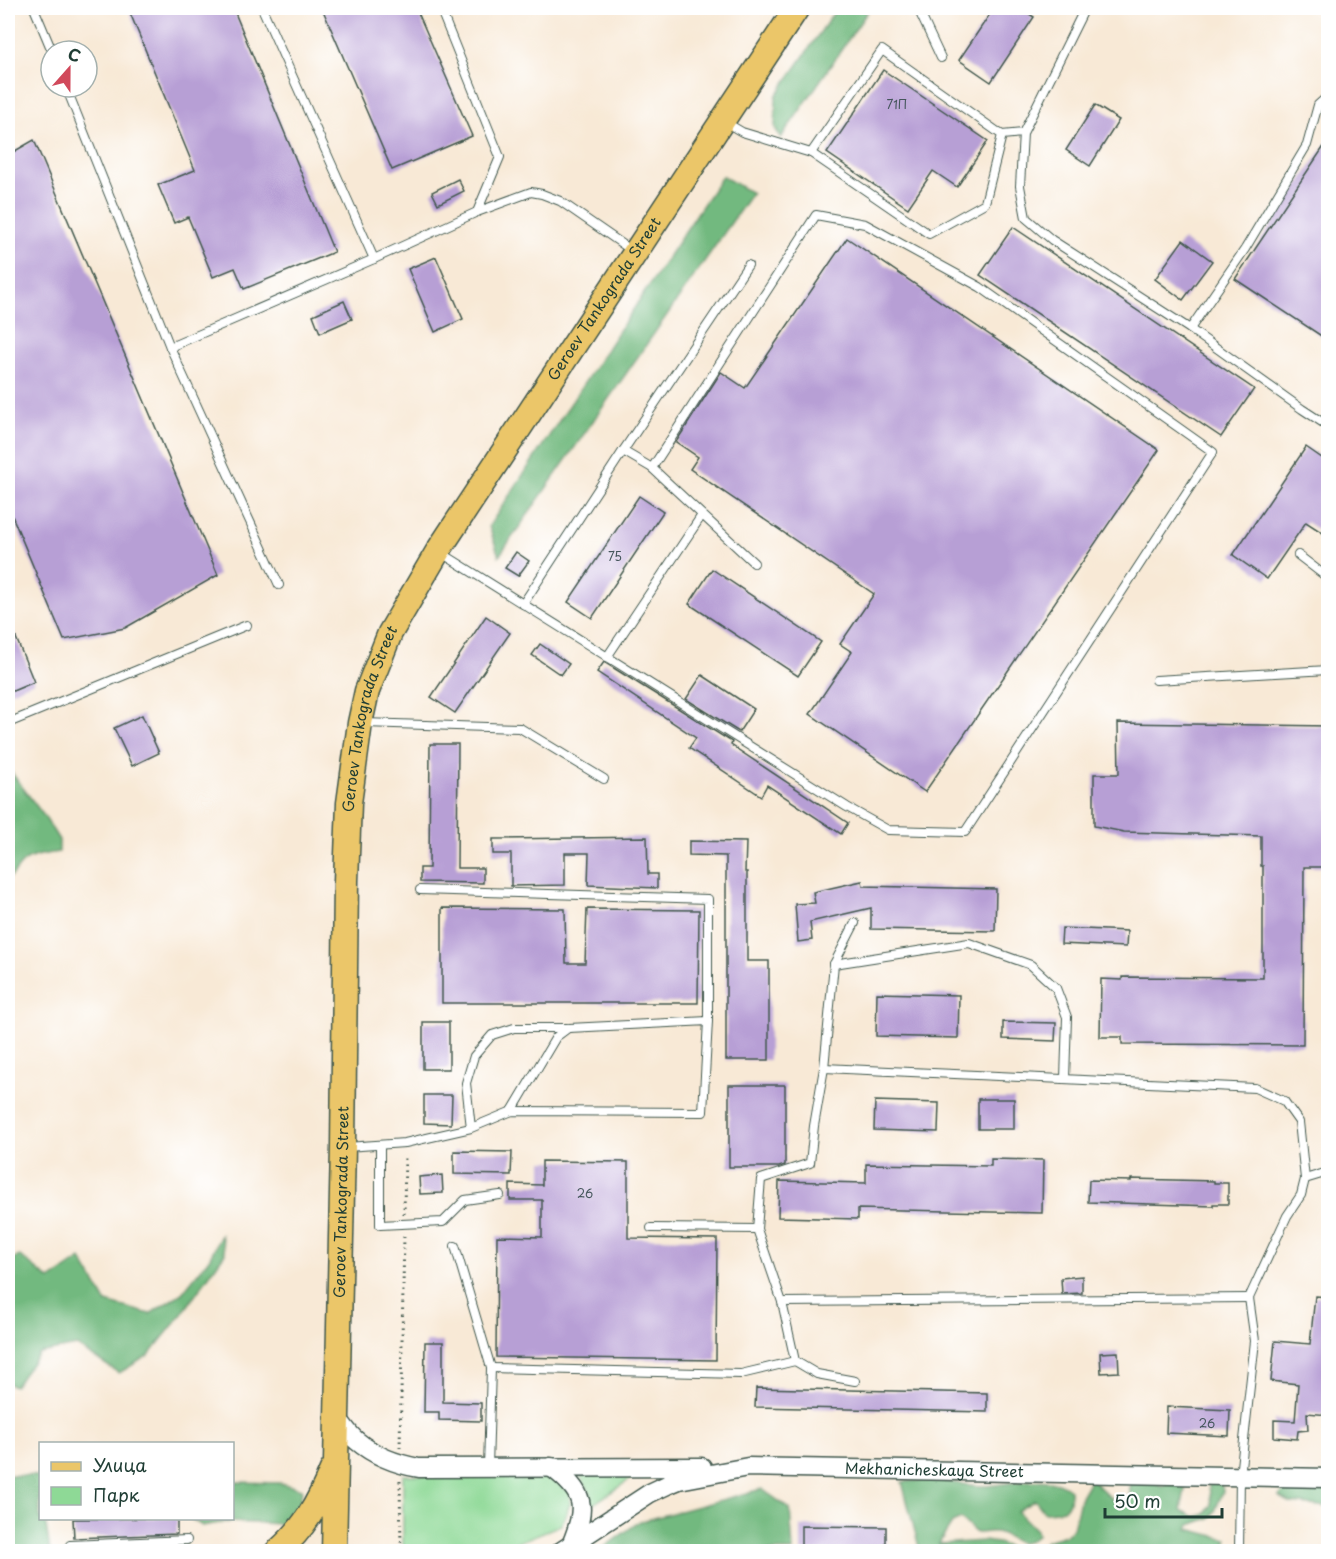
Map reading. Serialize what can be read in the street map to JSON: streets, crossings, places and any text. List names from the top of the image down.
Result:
{
  "streets": {
    "main road": ["Geroev Tankograda Street"],
    "street": ["Mekhanicheskaya Street"]
  },
  "house_numbers": [
    "71П",
    "75",
    "26",
    "26"
  ],
  "legend": ["Улица", "Парк"],
  "scale_bar": "50 m",
  "north": "top"
}
